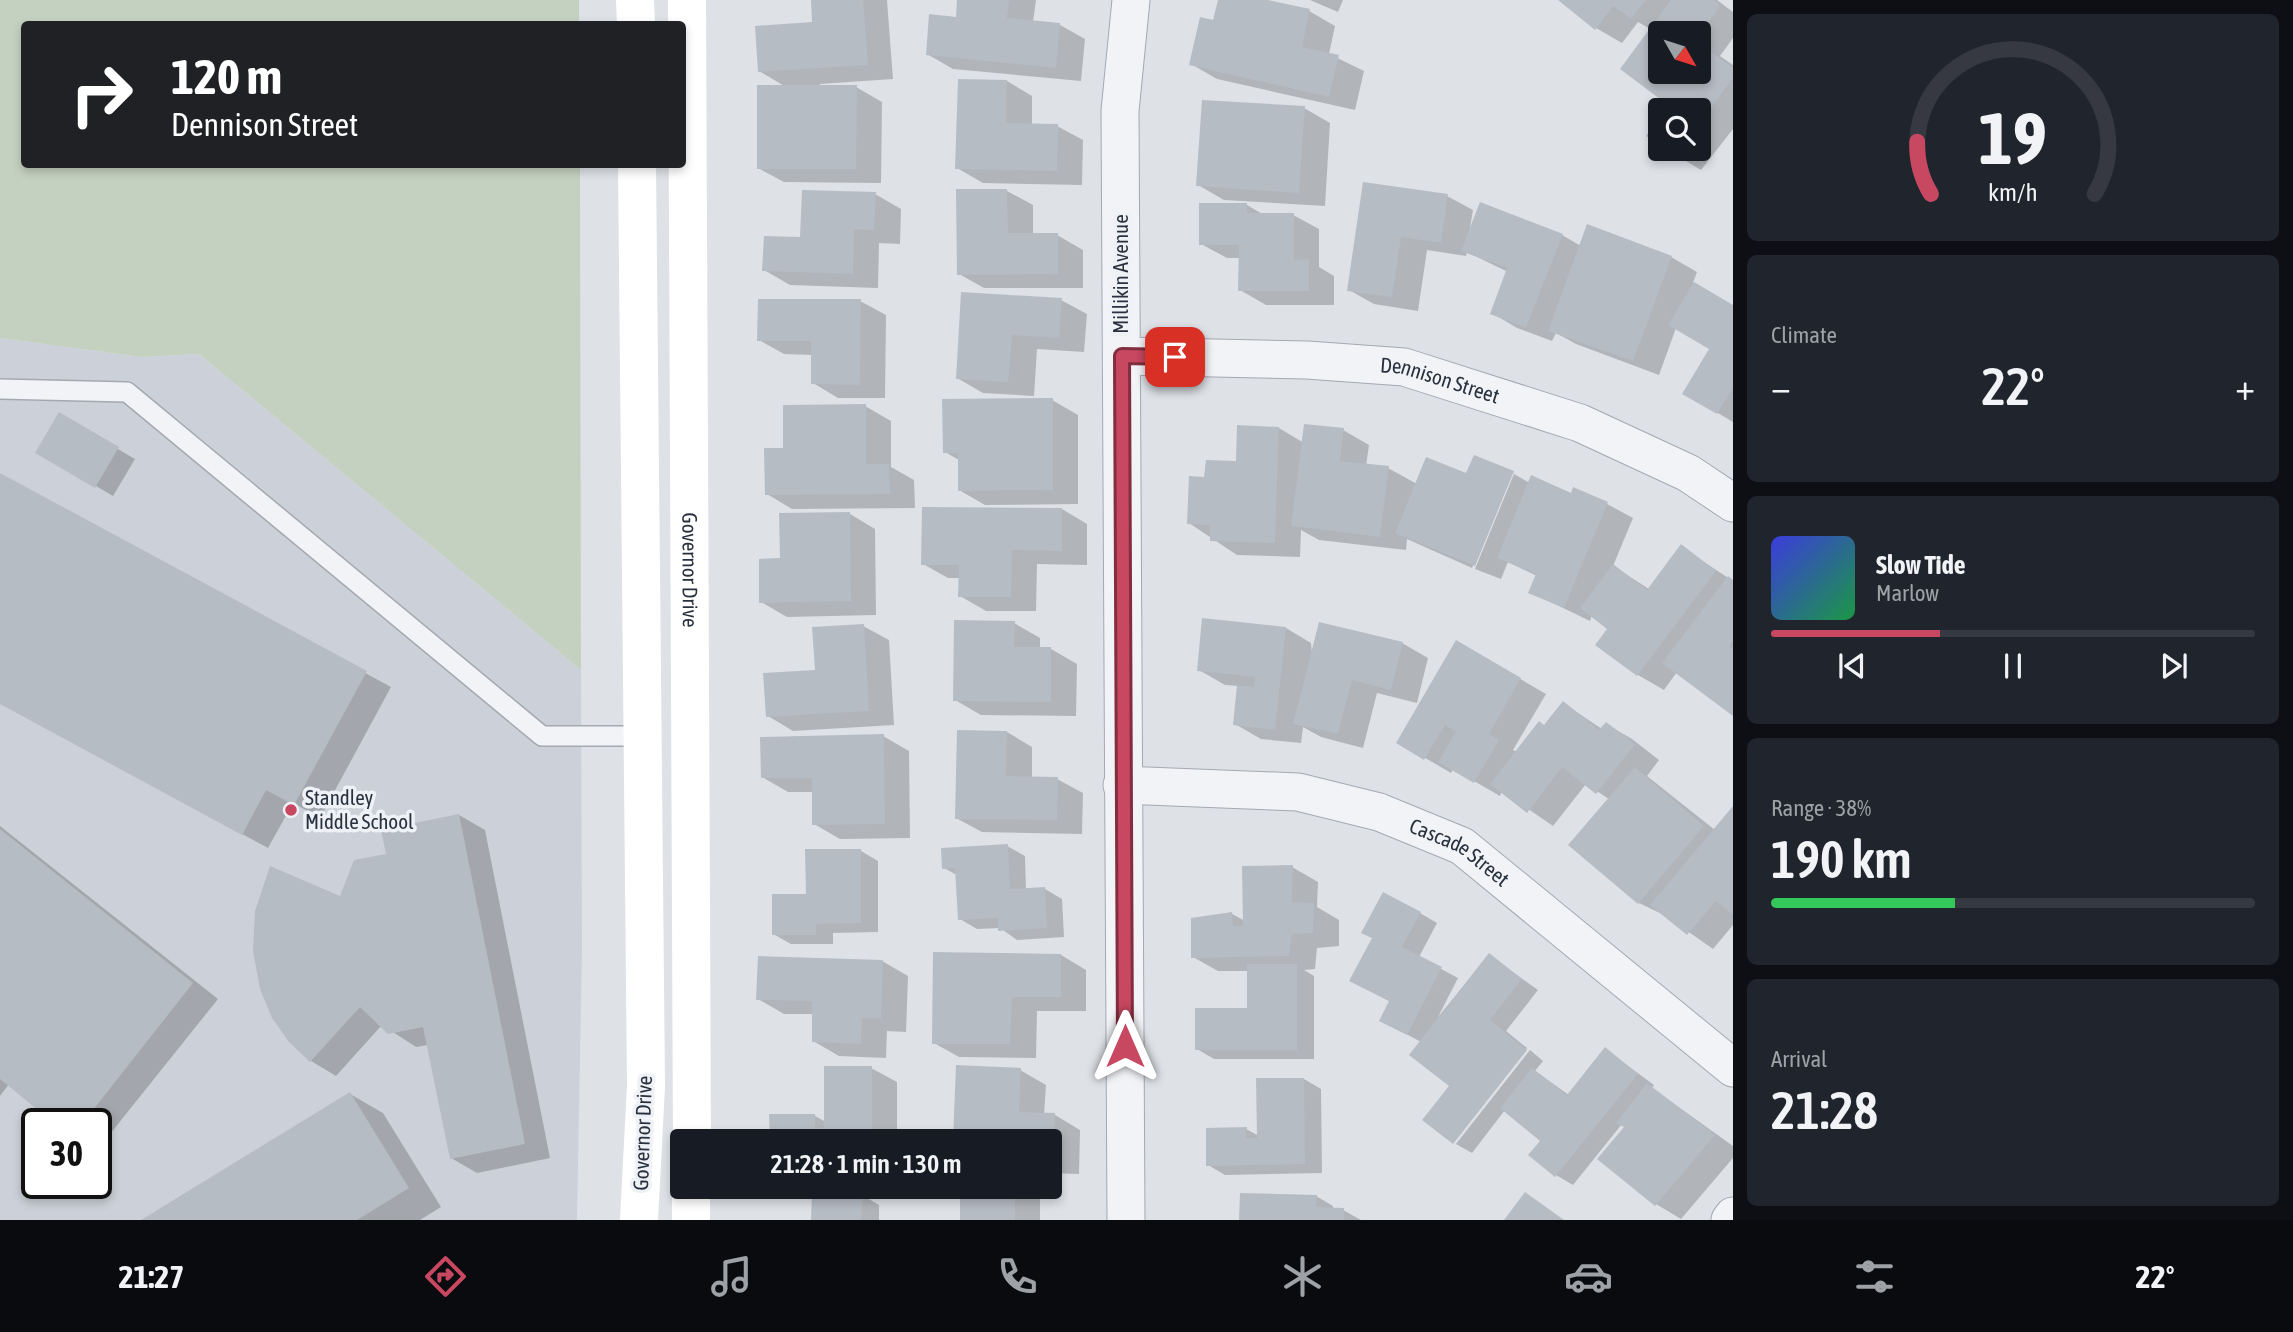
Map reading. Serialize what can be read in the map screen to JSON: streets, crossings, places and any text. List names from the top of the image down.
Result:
{
  "streets": {
    "main road": ["Governor Drive"],
    "street": ["Millikin Avenue", "Dennison Street", "Cascade Street"]
  },
  "crossings": [
    ["Millikin Avenue", "Dennison Street"],
    ["Millikin Avenue", "Cascade Street"]
  ],
  "places": ["Standley Middle School"],
  "north": "bottom right",
  "page": {
    "turn": ["120 m", "Dennison Street"],
    "tile": [
      "Climate",
      ["Range · 38%", "190 km"],
      ["Arrival", "21:28"]
    ],
    "heat": ["−", "22°", "+"],
    "song": ["Slow Tide", "Marlow"],
    "limit": "30",
    "trip": "21:28 · 1 min · 130 m",
    "tabs": ["21:27", "22°"],
    "gauge": ["19", "km/h"]
  }
}
